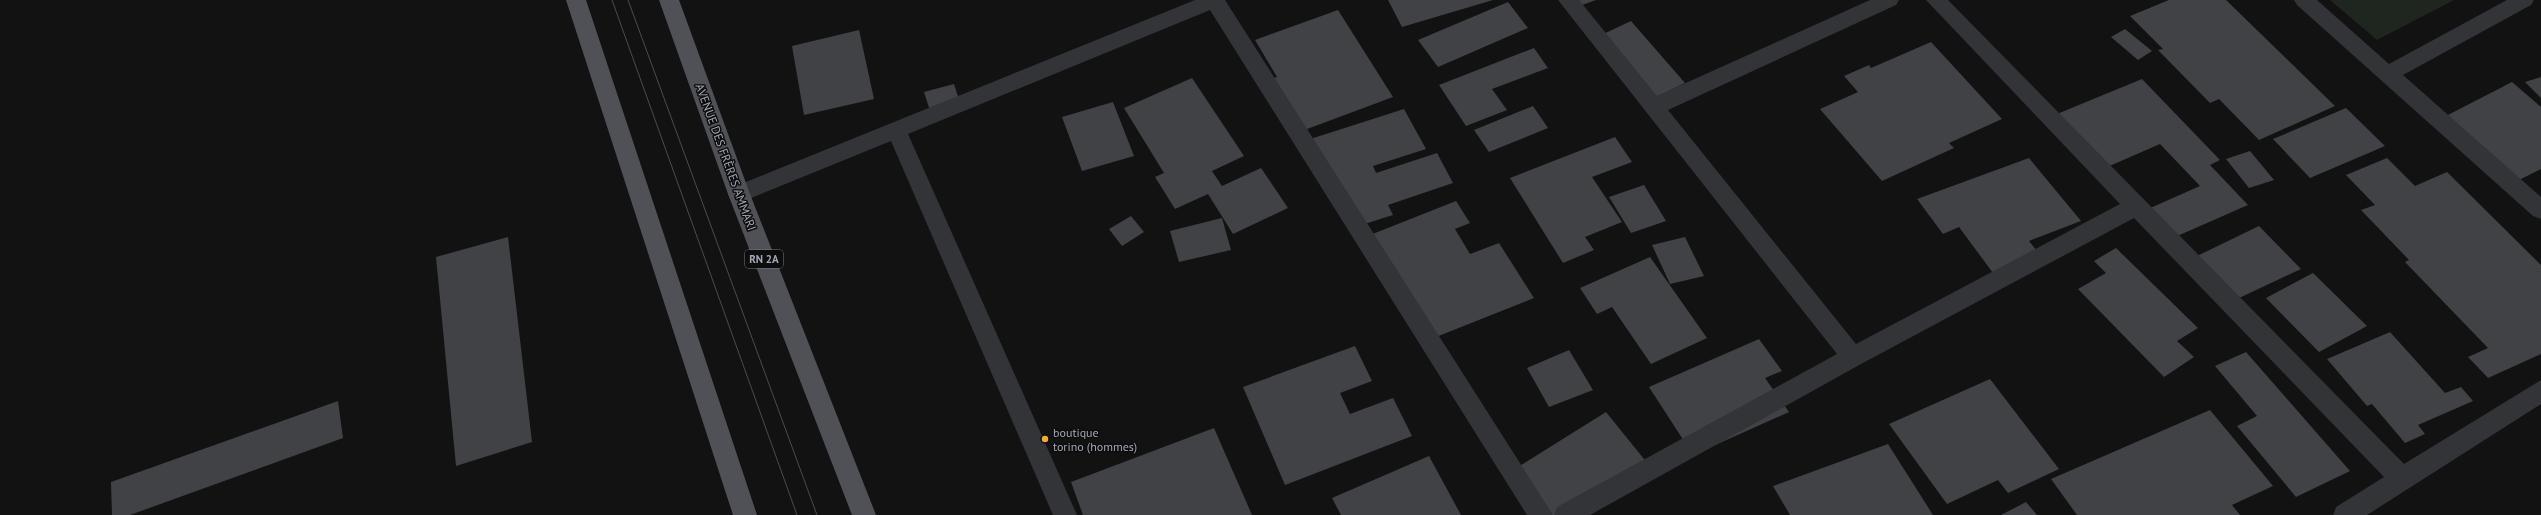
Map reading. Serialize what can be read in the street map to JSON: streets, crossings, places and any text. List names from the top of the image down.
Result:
{
  "streets": {
    "main road": ["AVENUE DES FRÈRES AMMARI", "RN 2A"]
  },
  "places": ["boutique torino (hommes)"]
}
